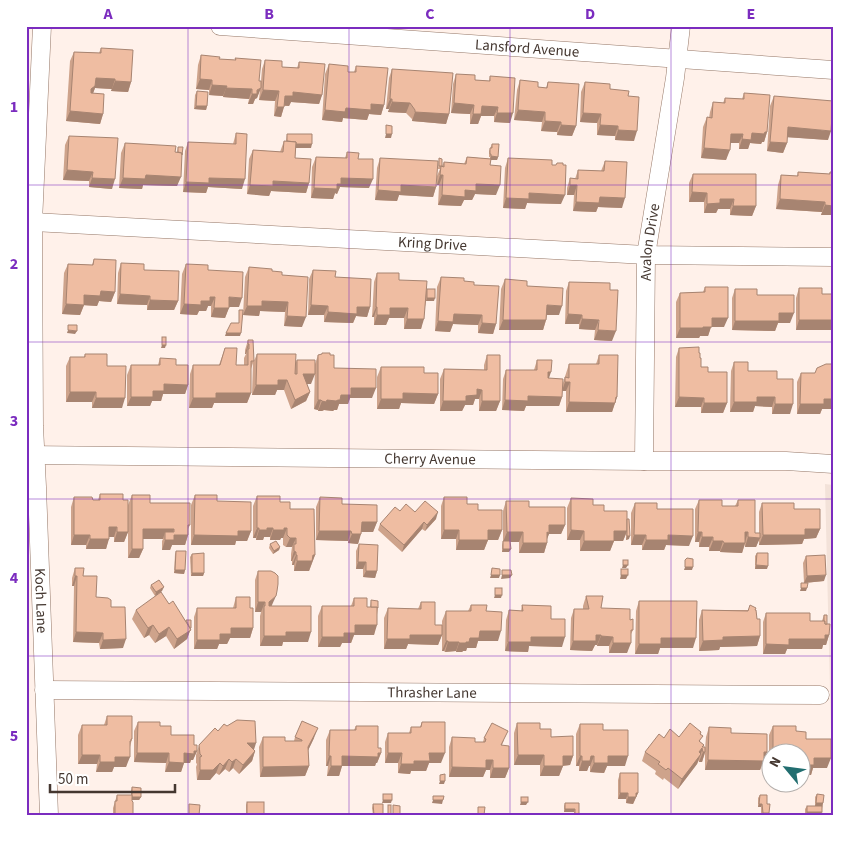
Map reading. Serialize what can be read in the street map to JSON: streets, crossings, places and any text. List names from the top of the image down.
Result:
{
  "streets": {
    "street": [
      "Lansford Avenue",
      "Avalon Drive",
      "Kring Drive",
      "Cherry Avenue",
      "Koch Lane",
      "Thrasher Lane"
    ]
  },
  "crossings": [
    ["Lansford Avenue", "Avalon Drive"],
    ["Avalon Drive", "Kring Drive"],
    ["Avalon Drive", "Cherry Avenue"],
    ["Kring Drive", "Koch Lane"],
    ["Cherry Avenue", "Koch Lane"],
    ["Koch Lane", "Thrasher Lane"]
  ],
  "scale_bar": "50 m",
  "north": "top left",
  "grid": {
    "columns": [
      "A",
      "B",
      "C",
      "D",
      "E"
    ],
    "rows": [
      "1",
      "2",
      "3",
      "4",
      "5"
    ]
  }
}
